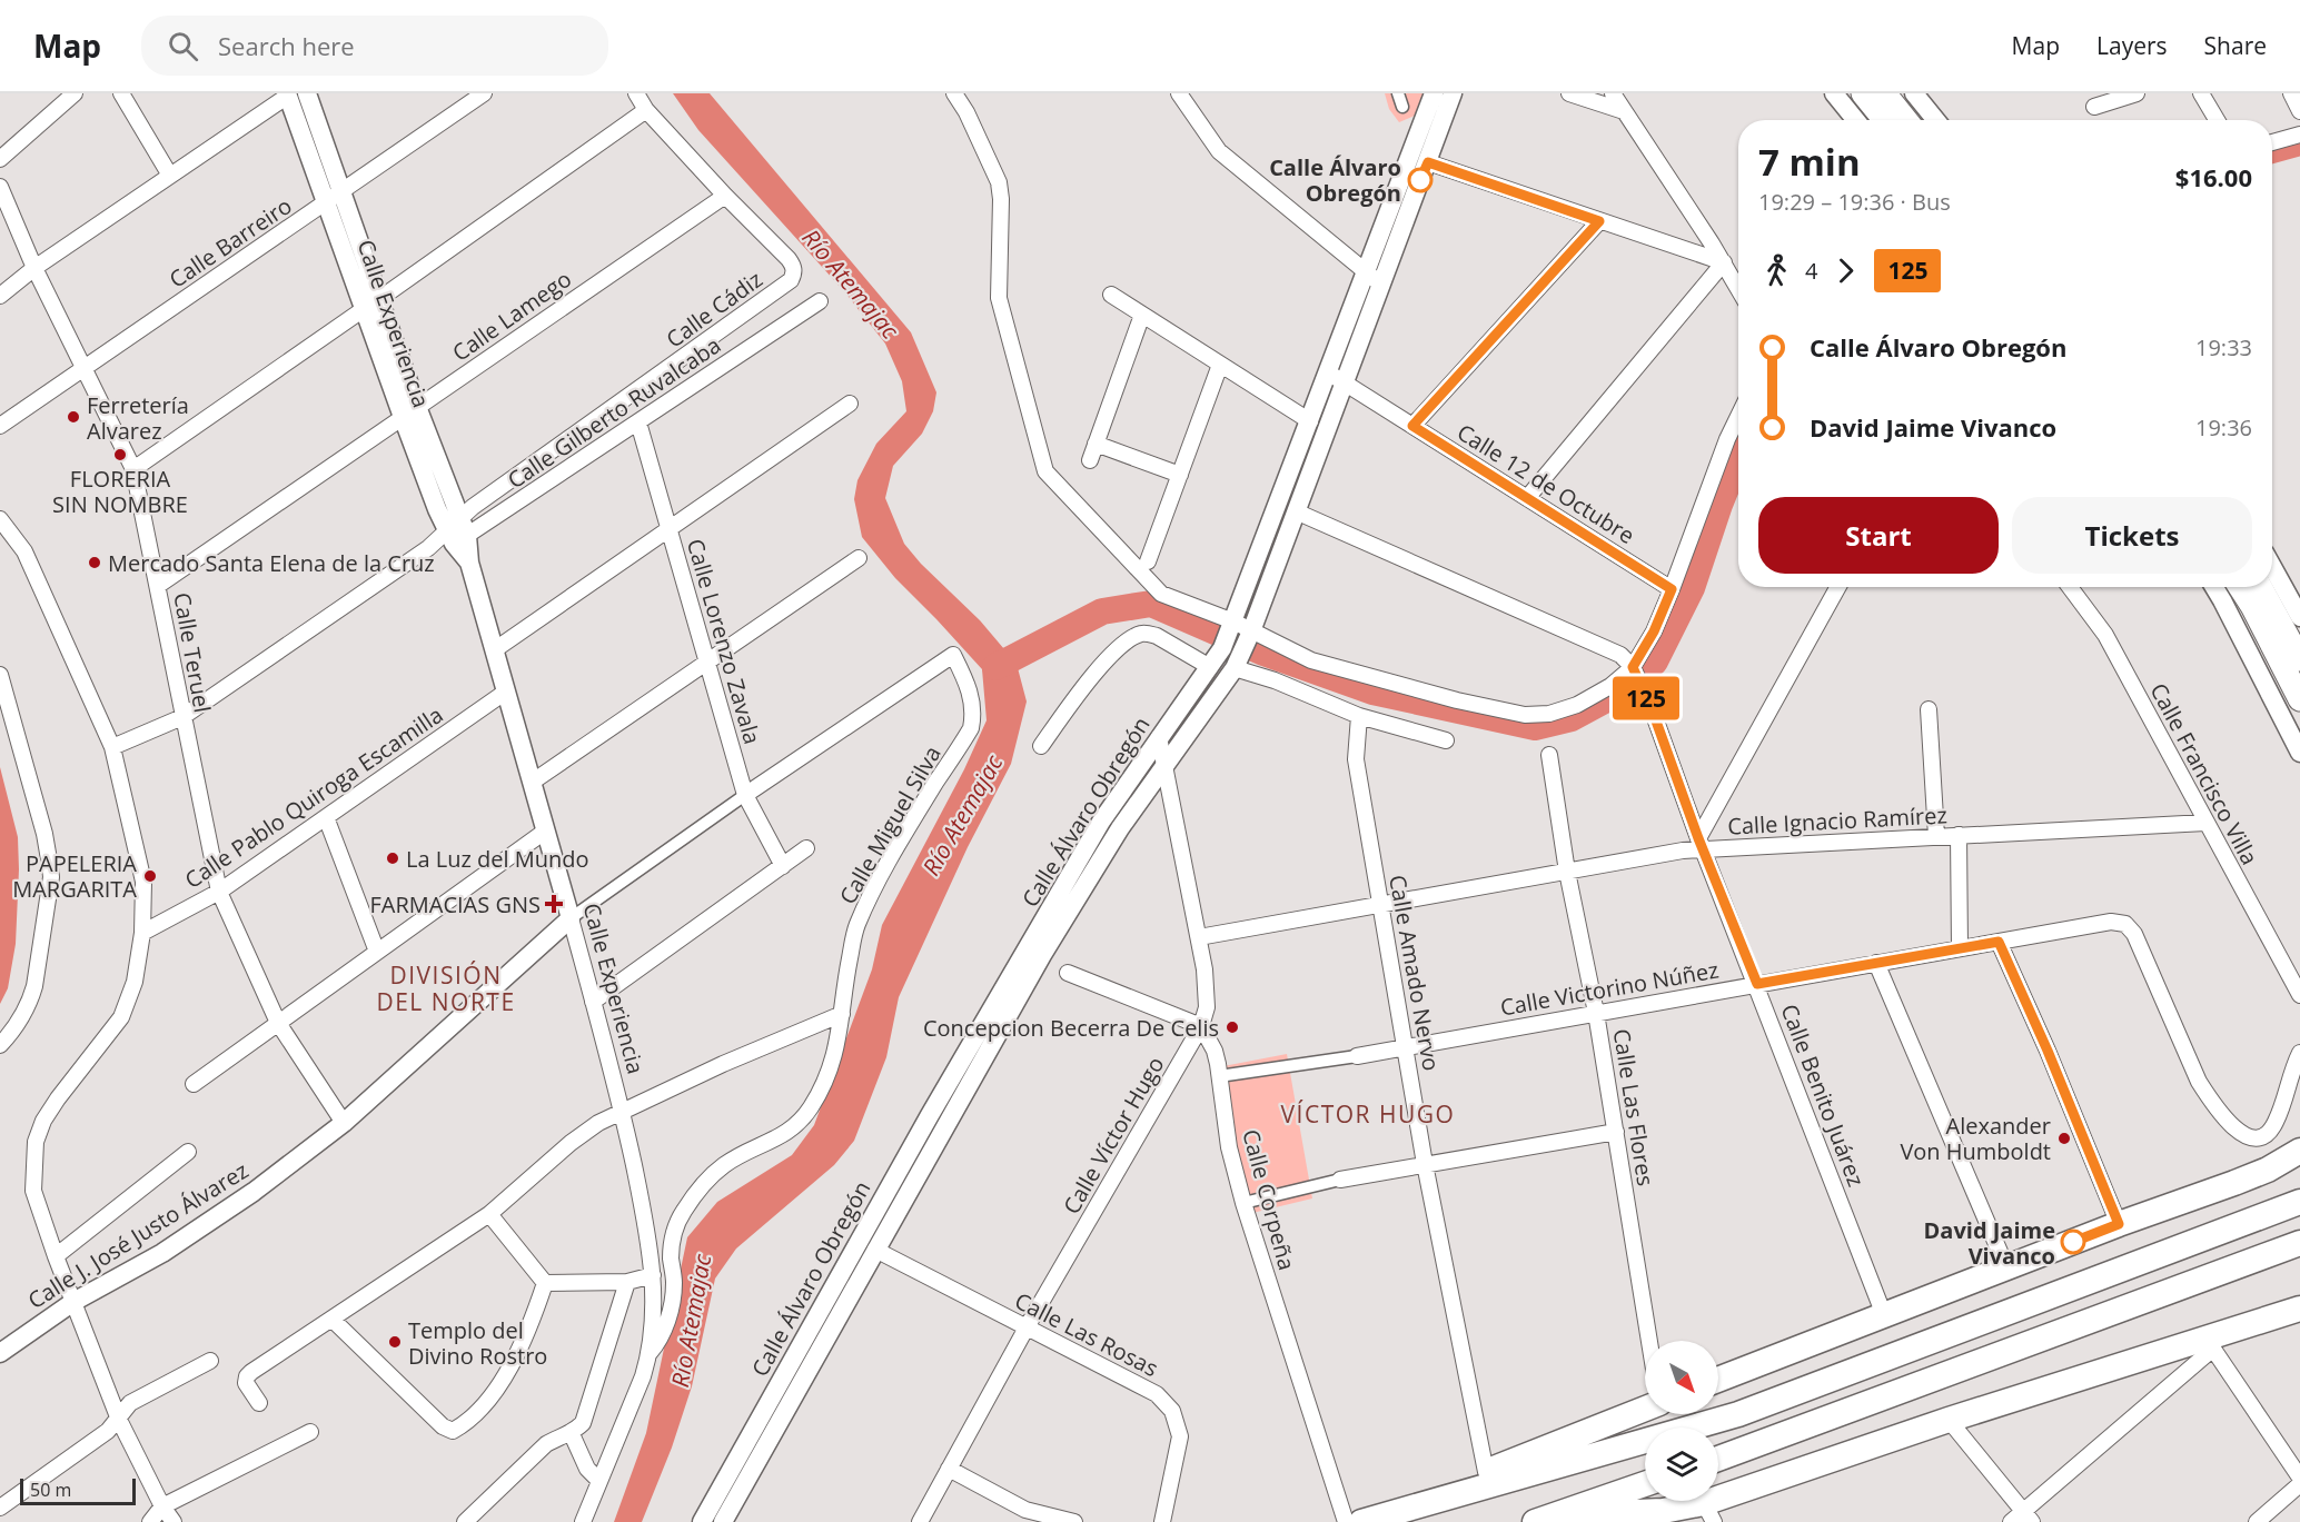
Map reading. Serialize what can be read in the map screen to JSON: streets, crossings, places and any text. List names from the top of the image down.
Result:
{
  "streets": {
    "street": [
      "Calle Barreiro",
      "Calle Cádiz",
      "Calle Lamego",
      "Calle Experiencia",
      "Calle Gilberto Ruvalcaba",
      "Calle 12 de Octubre",
      "Calle Lorenzo Zavala",
      "Calle Teruel",
      "Calle Francisco Villa",
      "Calle Pablo Quiroga Escamilla",
      "Calle Álvaro Obregón",
      "Calle Ignacio Ramírez",
      "Calle Miguel Silva",
      "Calle Amado Nervo",
      "Calle Victorino Núñez",
      "Calle Benito Juárez",
      "Calle Las Flores",
      "Calle Víctor Hugo",
      "Calle Corpeña",
      "Calle J. José Justo Álvarez",
      "Calle Las Rosas"
    ]
  },
  "crossings": [
    ["Calle Barreiro", "Calle Experiencia"],
    ["Calle Barreiro", "Calle Teruel"],
    ["Calle Cádiz", "Calle Lamego"],
    ["Calle Cádiz", "Calle Experiencia"],
    ["Calle Cádiz", "Calle Gilberto Ruvalcaba"],
    ["Calle Lamego", "Calle Experiencia"],
    ["Calle Lamego", "Calle Teruel"],
    ["Calle Experiencia", "Calle Gilberto Ruvalcaba"],
    ["Calle Experiencia", "Calle Pablo Quiroga Escamilla"],
    ["Calle Experiencia", "Calle Miguel Silva"],
    ["Calle Experiencia", "Calle J. José Justo Álvarez"],
    ["Calle Gilberto Ruvalcaba", "Calle Lorenzo Zavala"],
    ["Calle Gilberto Ruvalcaba", "Calle Teruel"],
    ["Calle 12 de Octubre", "Calle Álvaro Obregón"],
    ["Calle Lorenzo Zavala", "Calle Miguel Silva"],
    ["Calle Teruel", "Calle Pablo Quiroga Escamilla"],
    ["Calle Teruel", "Calle J. José Justo Álvarez"],
    ["Calle Francisco Villa", "Calle Ignacio Ramírez"],
    ["Calle Álvaro Obregón", "Calle Víctor Hugo"],
    ["Calle Álvaro Obregón", "Calle Las Rosas"],
    ["Calle Ignacio Ramírez", "Calle Amado Nervo"],
    ["Calle Ignacio Ramírez", "Calle Benito Juárez"],
    ["Calle Ignacio Ramírez", "Calle Las Flores"],
    ["Calle Ignacio Ramírez", "Calle Víctor Hugo"],
    ["Calle Amado Nervo", "Calle Victorino Núñez"],
    ["Calle Victorino Núñez", "Calle Benito Juárez"],
    ["Calle Victorino Núñez", "Calle Las Flores"],
    ["Calle Victorino Núñez", "Calle Corpeña"],
    ["Calle Víctor Hugo", "Calle Corpeña"],
    ["Calle Víctor Hugo", "Calle Las Rosas"]
  ],
  "districts": ["DIVISIÓN DEL NORTE", "VÍCTOR HUGO"],
  "water": ["Río Atemajac"],
  "places": {
    "other": [
      "Calle Álvaro Obregón",
      "Ferretería Alvarez",
      "FLORERIA SIN NOMBRE",
      "Mercado Santa Elena de la Cruz",
      "La Luz del Mundo",
      "PAPELERIA MARGARITA",
      "Concepcion Becerra De Celis",
      "Alexander Von Humboldt",
      "David Jaime Vivanco",
      "Templo del Divino Rostro"
    ],
    "health": ["FARMACIAS GNS"]
  },
  "lines": ["bus line 125"],
  "scale_bar": "50 m",
  "north": "bottom right",
  "page": {
    "header": "Map",
    "search": "Search here",
    "nav": ["Map", "Layers", "Share"],
    "on_map": "125",
    "heading": ["7 min", "19:29 – 19:36 · Bus", "$16.00"],
    "legs": ["4", "125"],
    "list": [
      {
        "name": "Calle Álvaro Obregón",
        "value": "19:33"
      },
      {
        "name": "David Jaime Vivanco",
        "value": "19:36"
      }
    ],
    "buttons": ["Start", "Tickets"],
    "scale": "50 m"
  }
}
